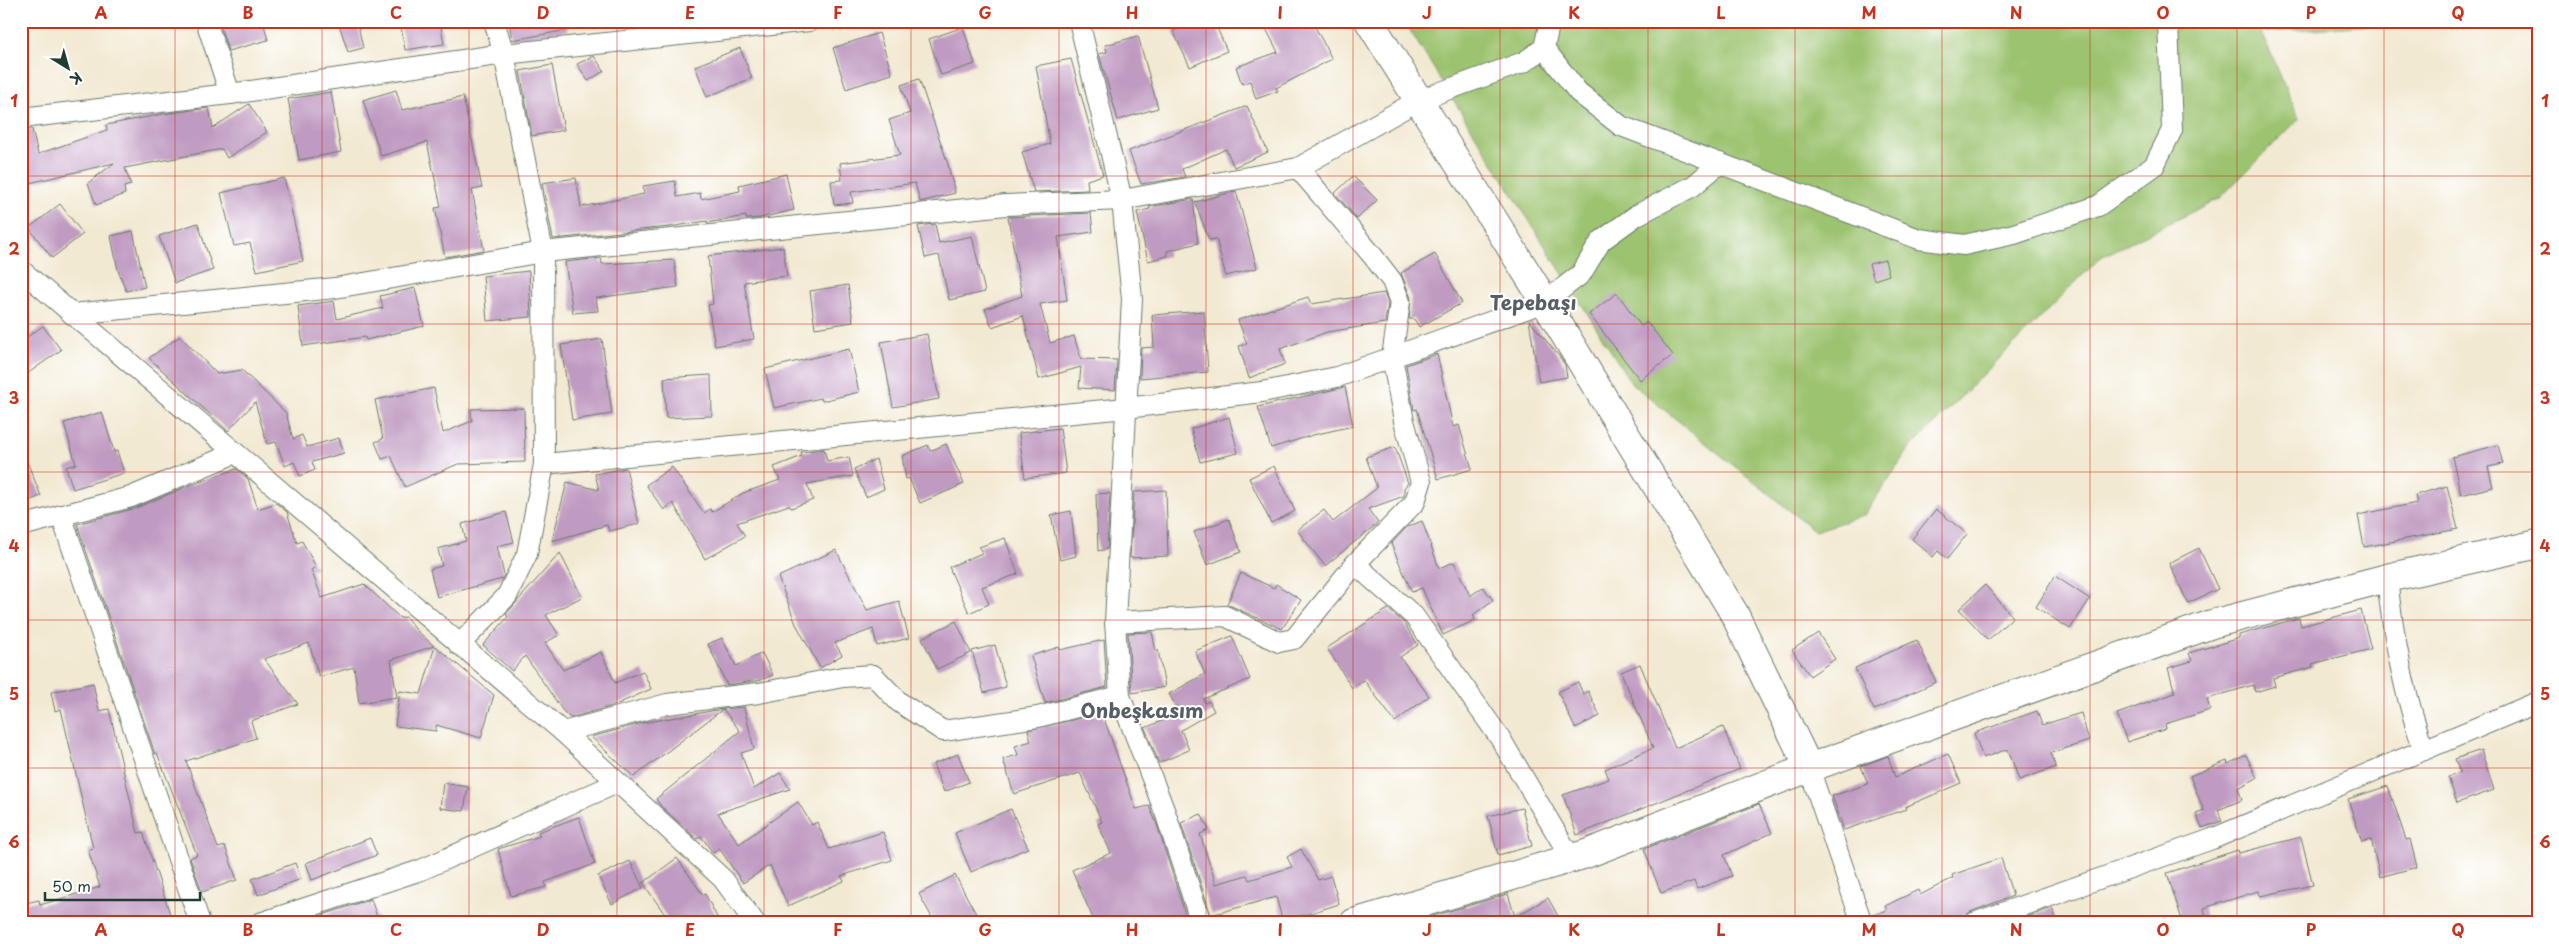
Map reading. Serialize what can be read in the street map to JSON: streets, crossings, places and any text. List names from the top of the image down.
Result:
{
  "districts": ["Tepebaşı", "Onbeşkasım"],
  "scale_bar": "50 m",
  "north": "bottom right",
  "grid": {
    "columns": [
      "A",
      "B",
      "C",
      "D",
      "E",
      "F",
      "G",
      "H",
      "I",
      "J",
      "K",
      "L",
      "M",
      "N",
      "O",
      "P",
      "Q"
    ],
    "rows": [
      "1",
      "2",
      "3",
      "4",
      "5",
      "6"
    ]
  }
}
